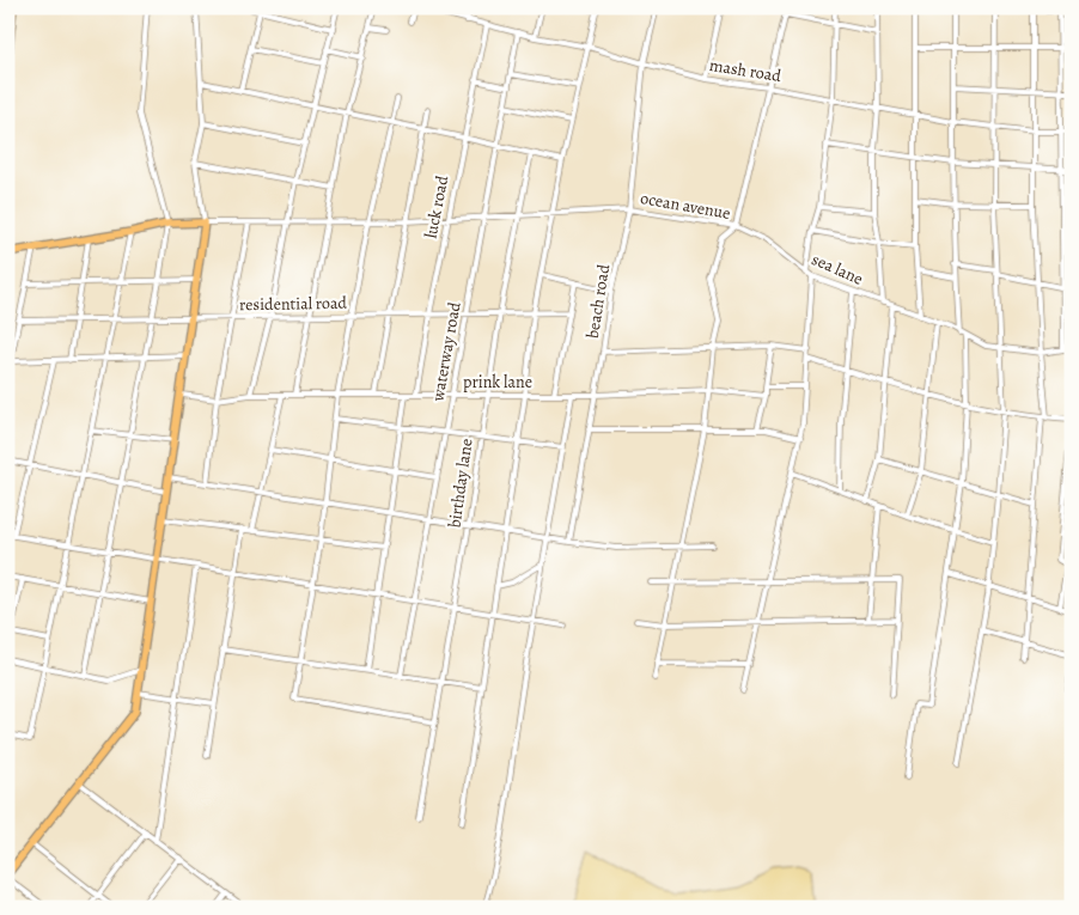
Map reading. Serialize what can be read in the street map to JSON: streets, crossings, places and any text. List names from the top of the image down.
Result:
{
  "streets": {
    "street": [
      "mash road",
      "ocean avenue",
      "luck road",
      "sea lane",
      "beach road",
      "residential road",
      "waterway road",
      "prink lane",
      "birthday lane"
    ]
  },
  "crossings": [
    ["mash road", "luck road"],
    ["mash road", "beach road"],
    ["mash road", "waterway road"],
    ["ocean avenue", "luck road"],
    ["ocean avenue", "sea lane"],
    ["ocean avenue", "beach road"],
    ["ocean avenue", "waterway road"],
    ["ocean avenue", "prink lane"],
    ["ocean avenue", "birthday lane"],
    ["luck road", "residential road"],
    ["luck road", "prink lane"],
    ["beach road", "prink lane"],
    ["residential road", "waterway road"],
    ["residential road", "birthday lane"],
    ["waterway road", "prink lane"],
    ["prink lane", "birthday lane"]
  ]
}
